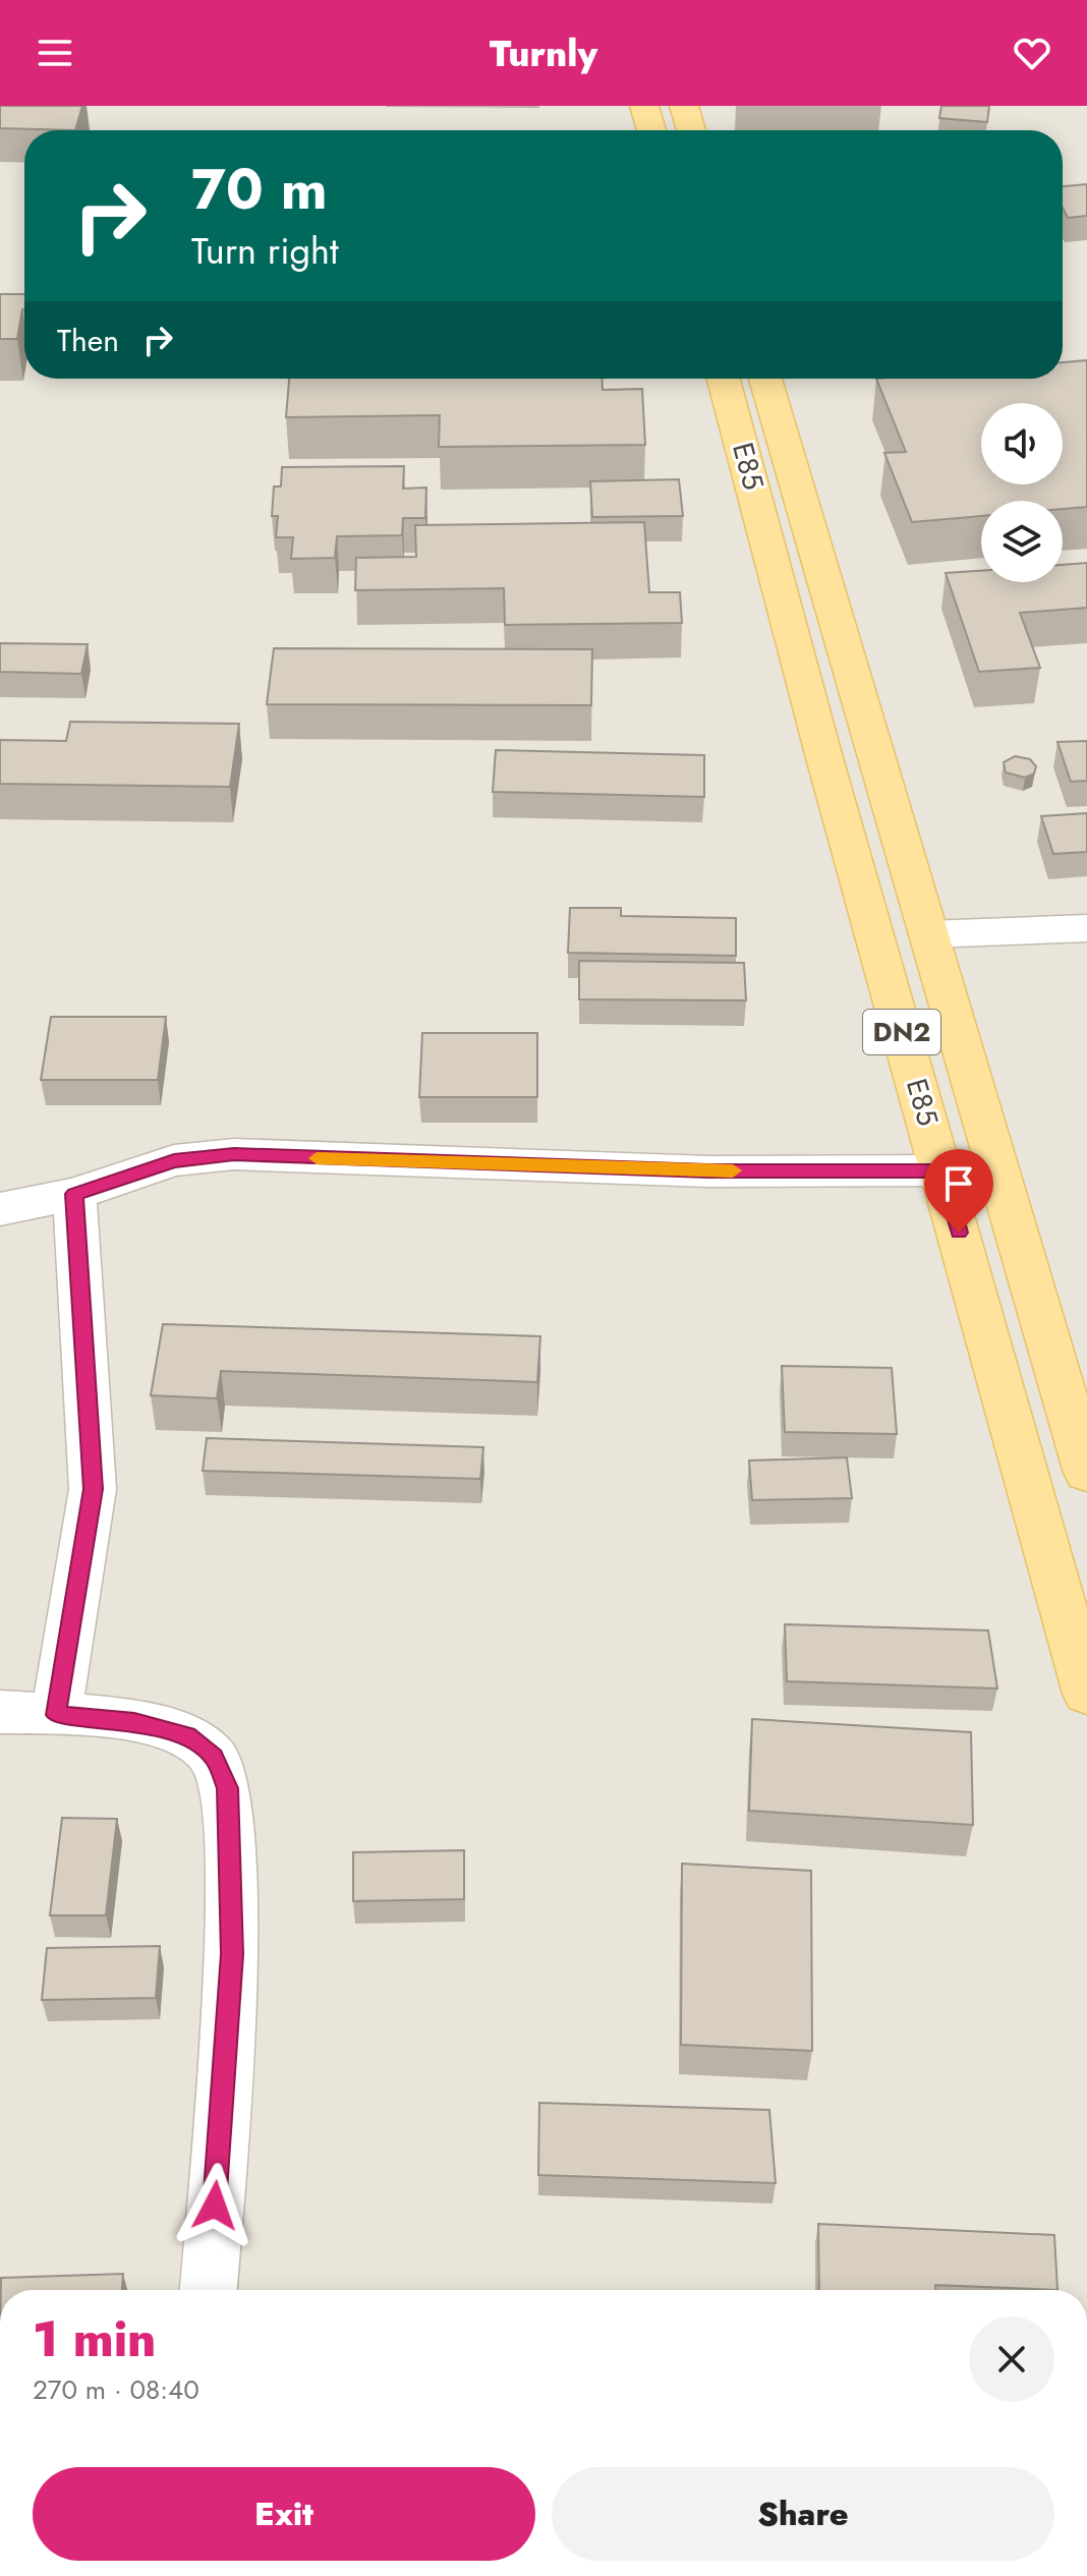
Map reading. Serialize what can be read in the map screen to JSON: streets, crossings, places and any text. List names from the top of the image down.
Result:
{
  "streets": {
    "main road": ["E85", "DN2"]
  },
  "page": {
    "header": "Turnly",
    "turn": ["70 m", "Turn right"],
    "then": "Then",
    "heading": ["1 min", "270 m · 08:40"],
    "buttons": ["Exit", "Share"]
  }
}
